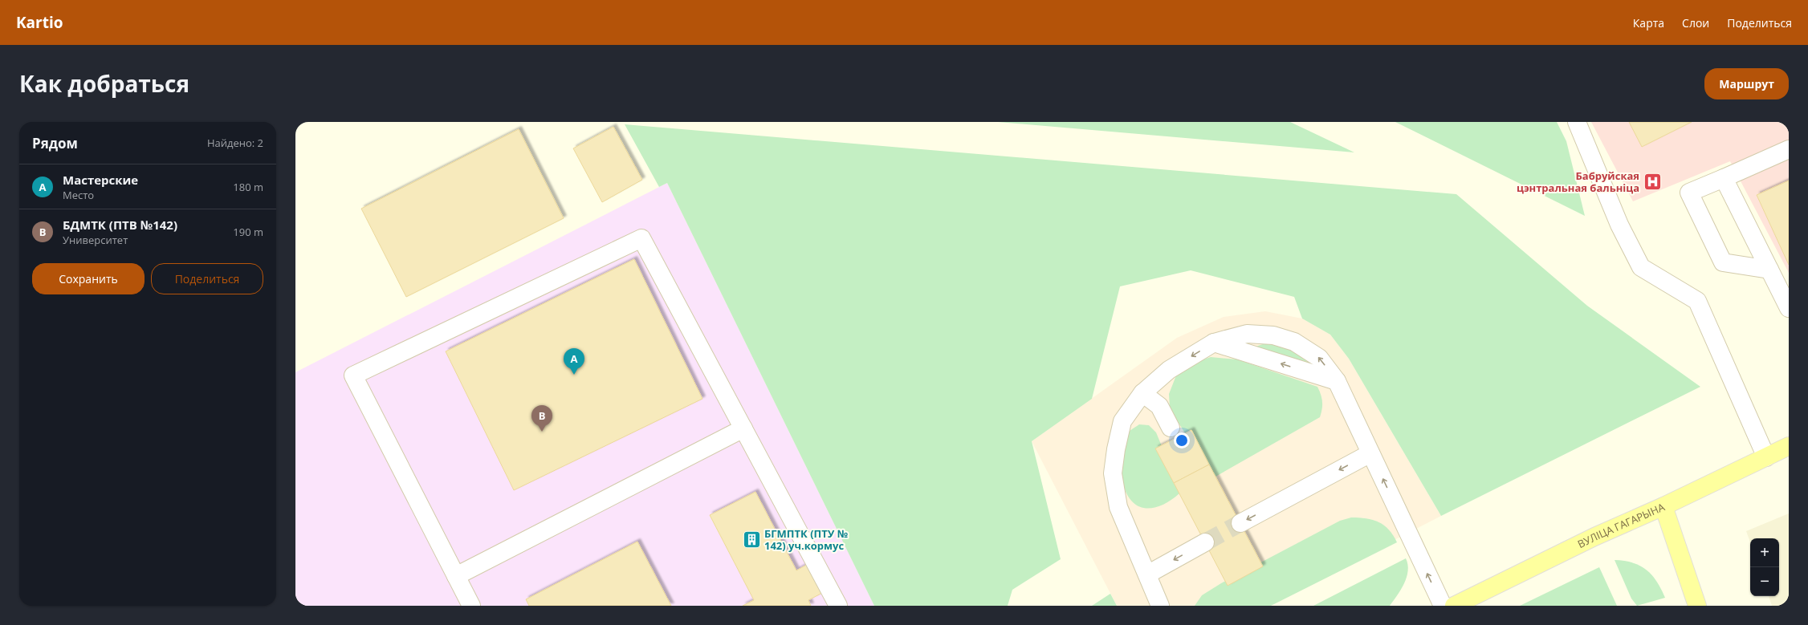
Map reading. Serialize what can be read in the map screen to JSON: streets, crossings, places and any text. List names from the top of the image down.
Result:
{
  "streets": {
    "main road": ["ВУЛІЦА ГАГАРЫНА"]
  },
  "places": {
    "hospital": ["Бабруйская цэнтральная бальніца"],
    "building": ["БГМПТК (ПТУ № 142) уч.кормус"]
  },
  "page": {
    "header": "Kartio",
    "nav": ["Карта", "Слои", "Поделиться"],
    "title": "Как добраться",
    "buttons": [
      "Маршрут",
      ["Сохранить", "Поделиться"]
    ],
    "heading": ["Рядом", "Найдено: 2"],
    "list": [
      {
        "mark": "A",
        "name": "Мастерские",
        "note": "Место",
        "value": "180 m"
      },
      {
        "mark": "B",
        "name": "БДМТК (ПТВ №142)",
        "note": "Университет",
        "value": "190 m"
      }
    ],
    "pins": ["A", "B"],
    "map_buttons": ["+", "−"]
  }
}
